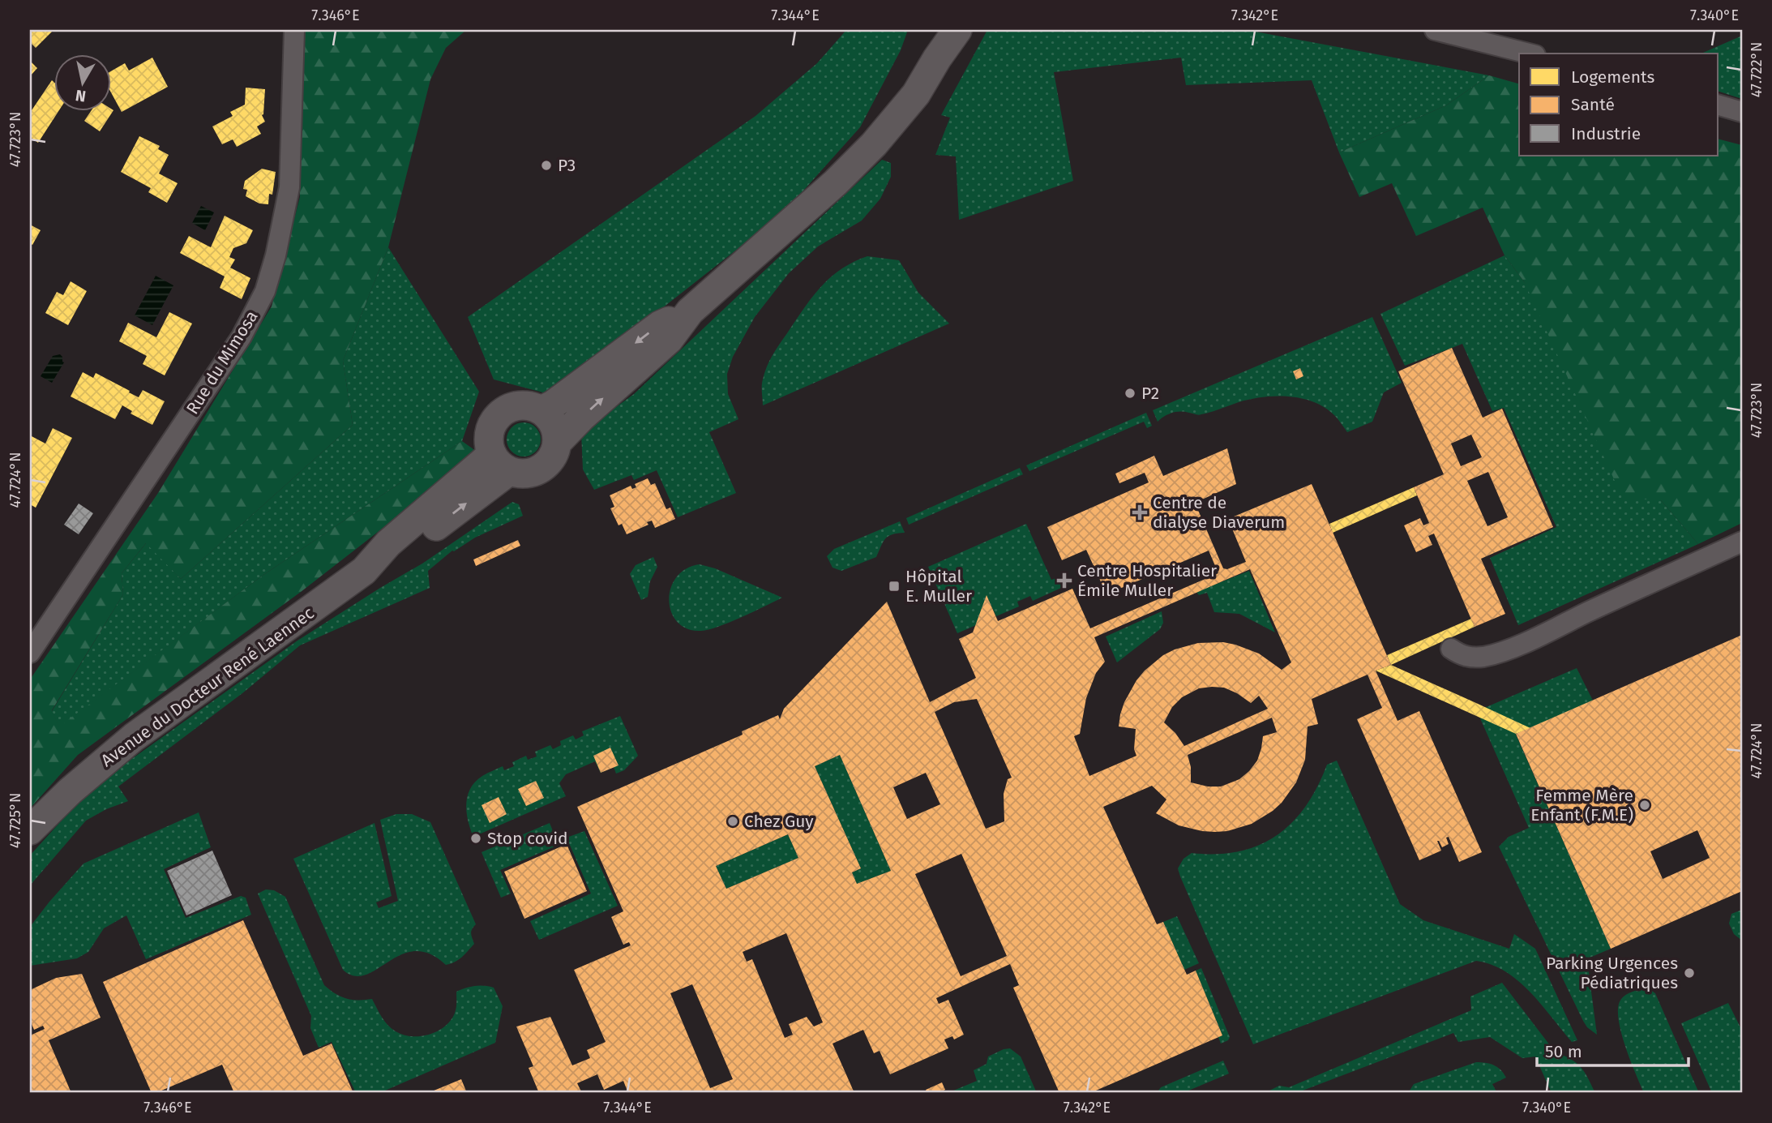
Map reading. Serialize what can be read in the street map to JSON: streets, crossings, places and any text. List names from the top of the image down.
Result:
{
  "streets": {
    "main road": ["Avenue du Docteur René Laennec"],
    "street": ["Rue du Mimosa"]
  },
  "places": {
    "other": [
      "P3",
      "P2",
      "Femme Mère Enfant (F.M.E)",
      "Chez Guy",
      "Stop covid",
      "Parking Urgences Pédiatriques"
    ],
    "health": ["Centre de dialyse Diaverum", "Centre Hospitalier Émile Muller"],
    "transit": ["Hôpital E. Muller"]
  },
  "legend": ["Logements", "Santé", "Industrie"],
  "scale_bar": "50 m",
  "north": "bottom",
  "coordinates": [
    "7.346°E",
    "7.344°E",
    "7.342°E",
    "7.340°E",
    "47.722°N",
    "47.723°N",
    "47.724°N",
    "47.725°N"
  ]
}
